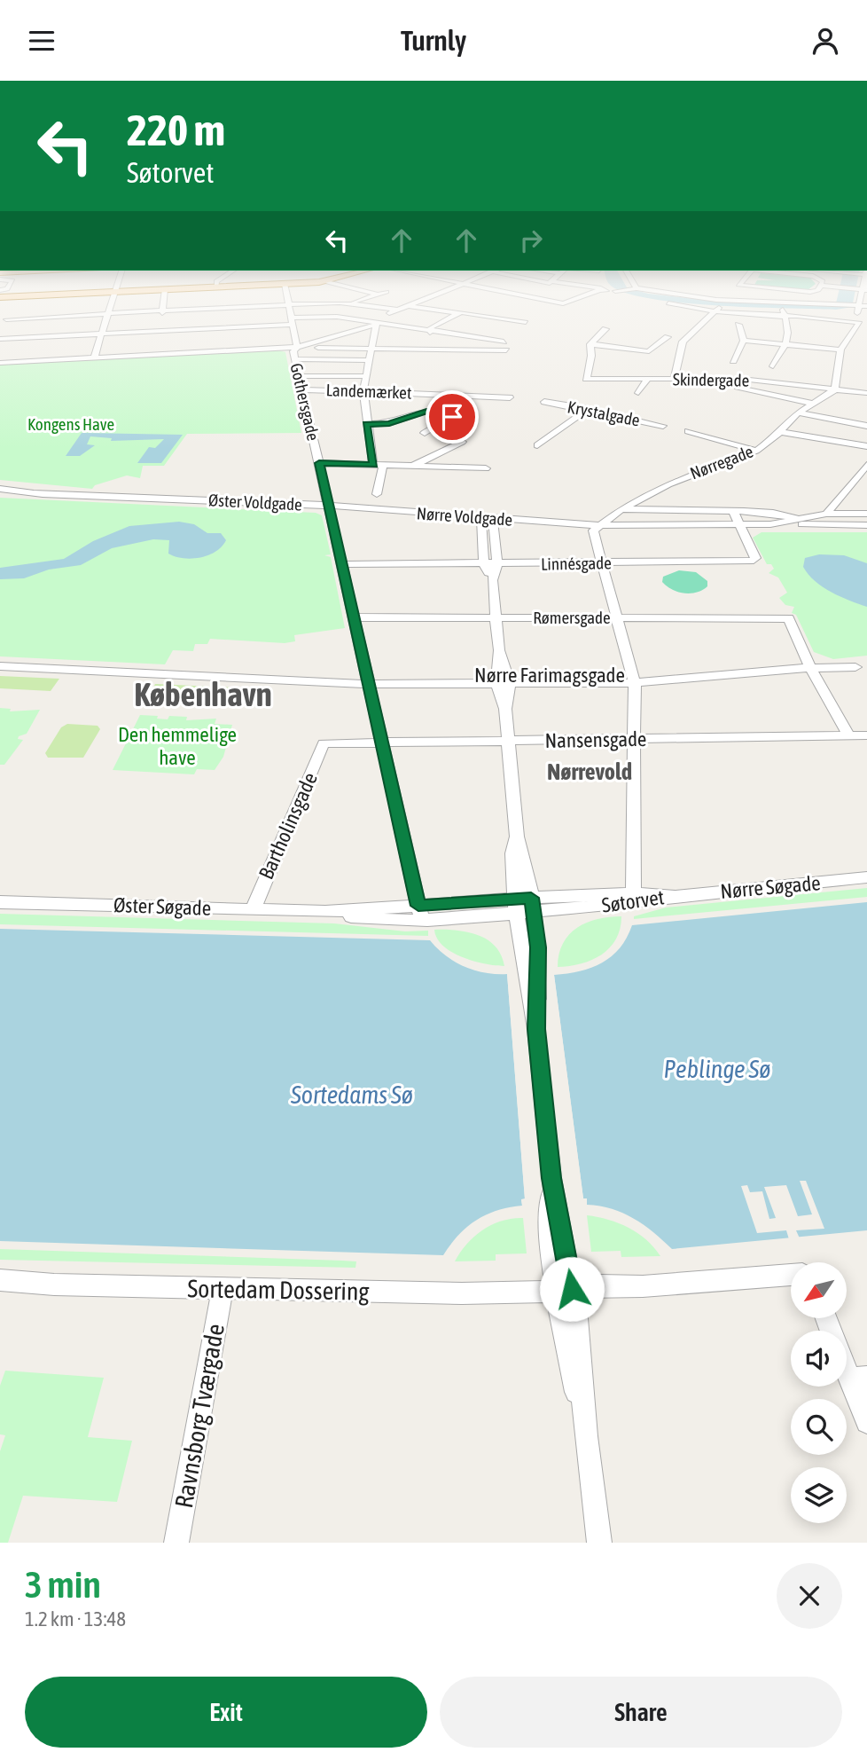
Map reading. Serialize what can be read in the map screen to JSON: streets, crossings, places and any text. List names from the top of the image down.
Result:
{
  "streets": {
    "street": [
      "Skindergade",
      "Landemærket",
      "Gothersgade",
      "Krystalgade",
      "Nørregade",
      "Øster Voldgade",
      "Nørre Voldgade",
      "Linnésgade",
      "Rømersgade",
      "Nørre Farimagsgade",
      "Nansensgade",
      "Bartholinsgade",
      "Nørre Søgade",
      "Søtorvet",
      "Øster Søgade",
      "Sortedam Dossering",
      "Ravnsborg Tværgade"
    ]
  },
  "crossings": [
    ["Skindergade", "Nørregade"],
    ["Landemærket", "Gothersgade"],
    ["Gothersgade", "Øster Voldgade"],
    ["Gothersgade", "Nørre Voldgade"],
    ["Gothersgade", "Linnésgade"],
    ["Gothersgade", "Rømersgade"],
    ["Gothersgade", "Nørre Farimagsgade"],
    ["Gothersgade", "Nansensgade"],
    ["Gothersgade", "Søtorvet"],
    ["Nørregade", "Nørre Voldgade"],
    ["Øster Voldgade", "Nørre Voldgade"],
    ["Nørre Voldgade", "Linnésgade"],
    ["Rømersgade", "Nørre Farimagsgade"],
    ["Nansensgade", "Bartholinsgade"],
    ["Bartholinsgade", "Øster Søgade"],
    ["Nørre Søgade", "Søtorvet"],
    ["Søtorvet", "Øster Søgade"],
    ["Sortedam Dossering", "Ravnsborg Tværgade"]
  ],
  "districts": ["København", "Nørrevold"],
  "water": ["Peblinge Sø", "Sortedams Sø"],
  "parks": ["Kongens Have", "Den hemmelige have"],
  "north": "bottom left",
  "page": {
    "header": "Turnly",
    "turn": ["220 m", "Søtorvet"],
    "heading": ["3 min", "1.2 km · 13:48"],
    "buttons": ["Exit", "Share"]
  }
}
